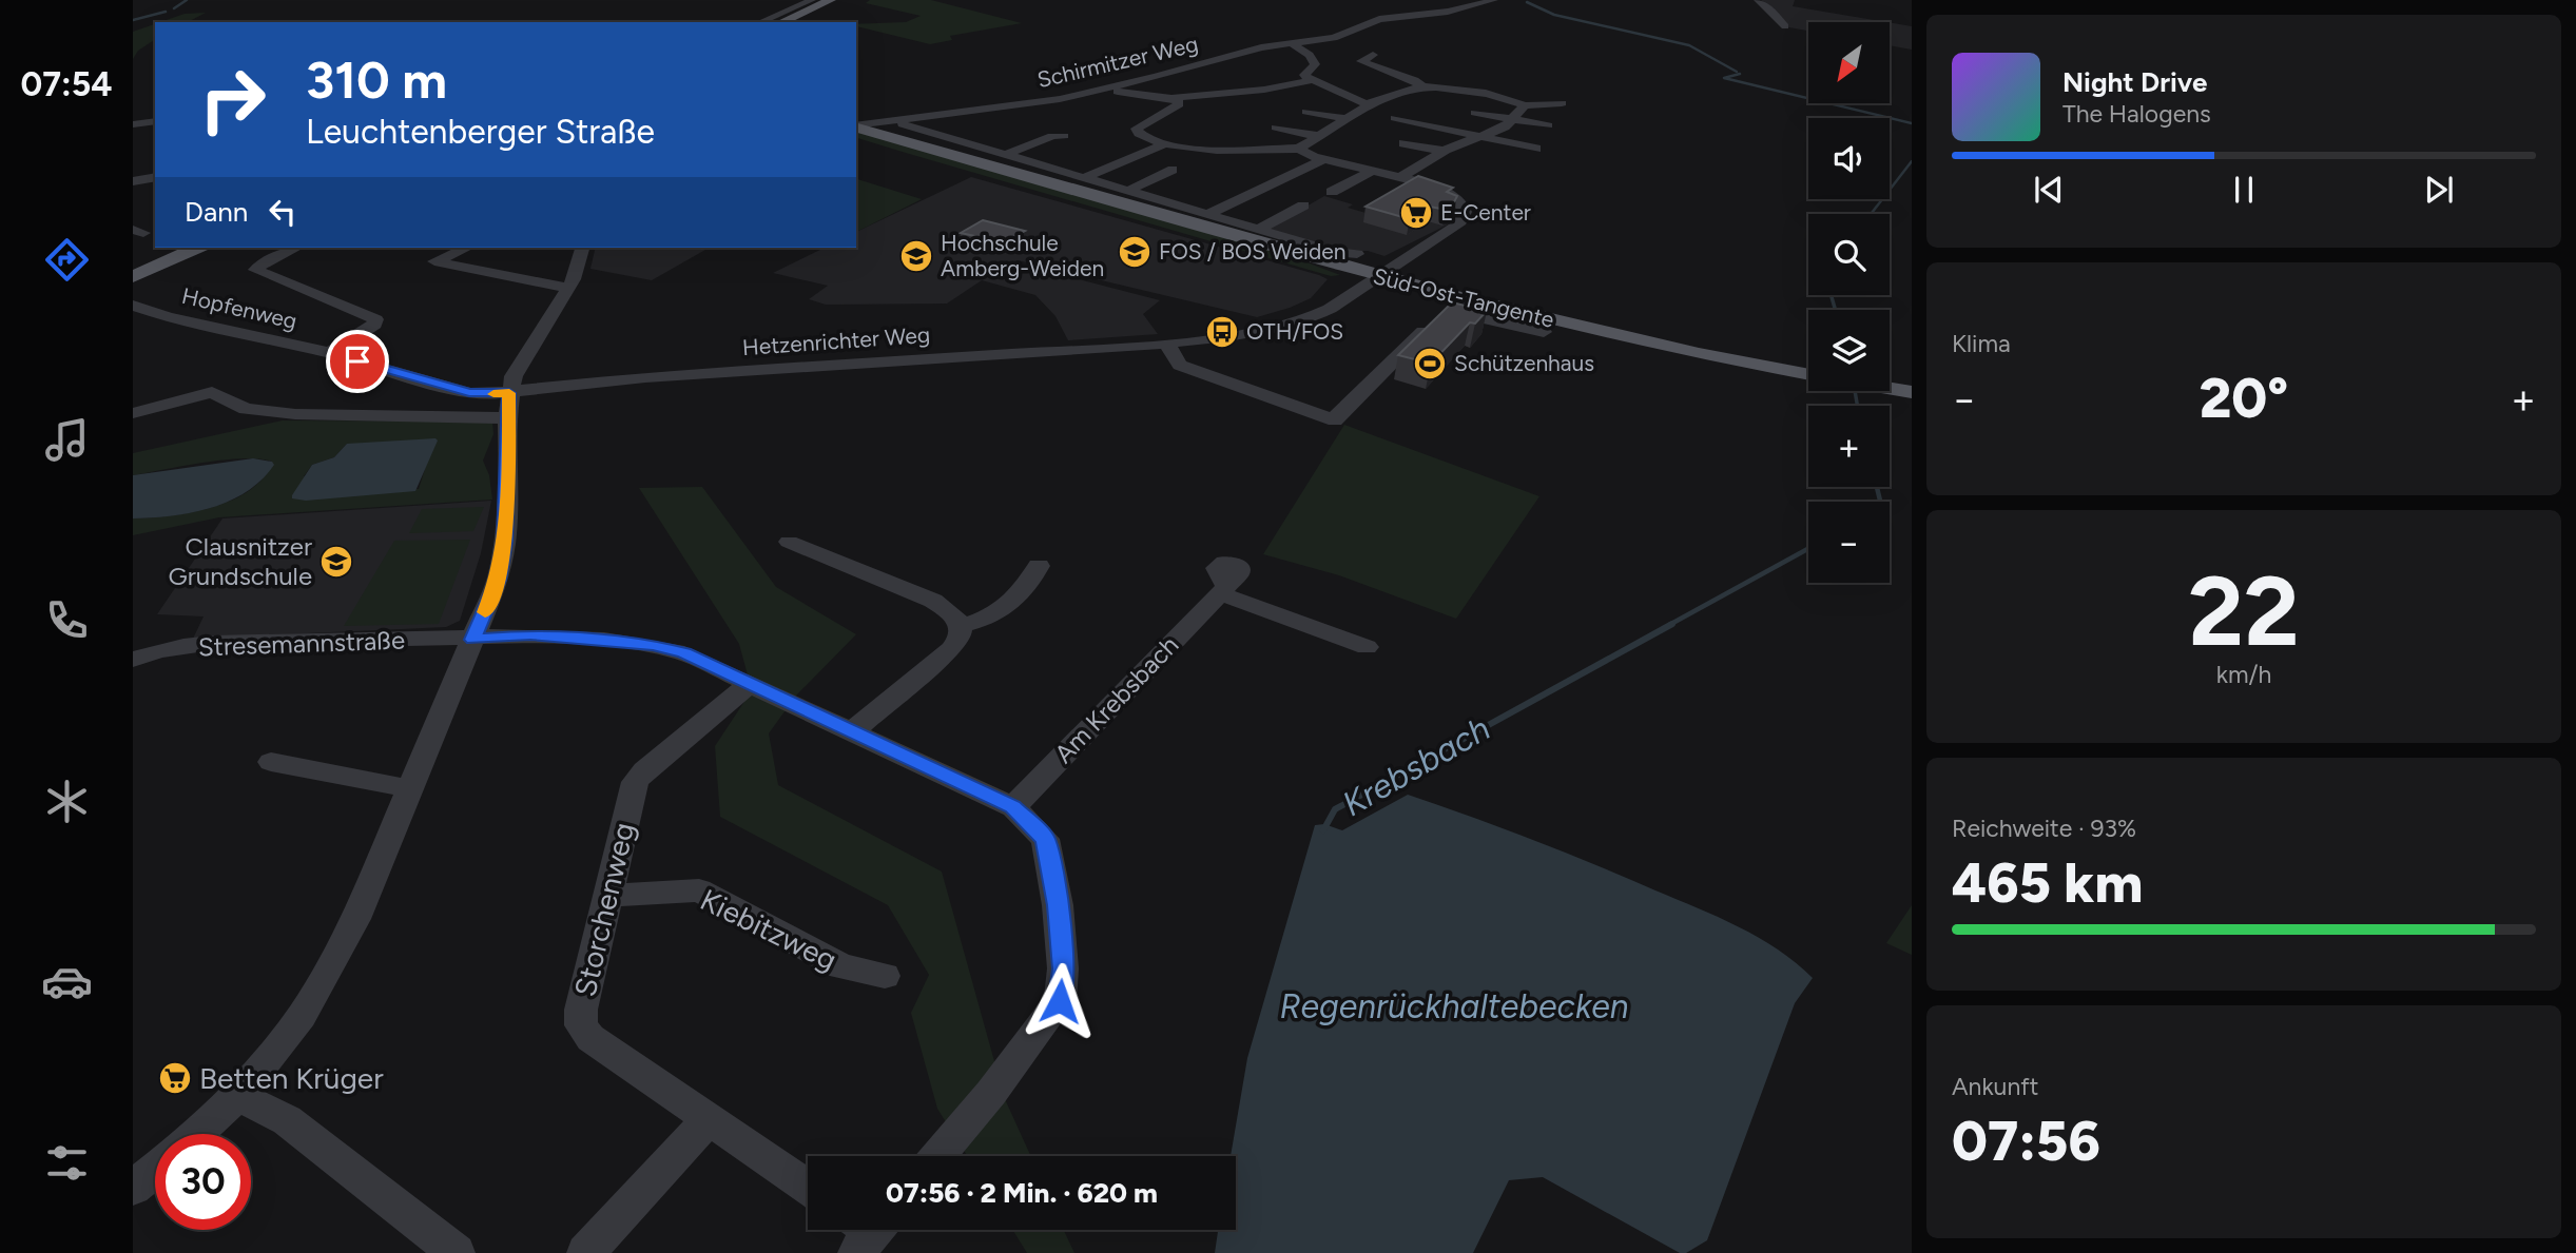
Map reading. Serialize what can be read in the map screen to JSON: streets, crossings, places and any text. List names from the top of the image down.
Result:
{
  "streets": {
    "main road": ["Süd-Ost-Tangente"],
    "street": [
      "Schirmitzer Weg",
      "Hopfenweg",
      "Hetzenrichter Weg",
      "Stresemannstraße",
      "Am Krebsbach",
      "Storchenweg",
      "Kiebitzweg"
    ]
  },
  "crossings": [
    ["Süd-Ost-Tangente", "Hetzenrichter Weg"],
    ["Hopfenweg", "Hetzenrichter Weg"],
    ["Stresemannstraße", "Am Krebsbach"],
    ["Stresemannstraße", "Storchenweg"],
    ["Storchenweg", "Kiebitzweg"]
  ],
  "water": ["Krebsbach", "Regenrückhaltebecken"],
  "places": {
    "supermarket": ["E-Center", "Betten Krüger"],
    "school or university": ["FOS / BOS Weiden", "Hochschule Amberg-Weiden", "Clausnitzer Grundschule"],
    "bus stop": ["OTH/FOS"],
    "sports": ["Schützenhaus"]
  },
  "north": "bottom left",
  "page": {
    "tabs": "07:54",
    "map_buttons": ["+", "−"],
    "turn": ["310 m", "Leuchtenberger Straße"],
    "song": ["Night Drive", "The Halogens"],
    "then": "Dann",
    "tile": [
      "Klima",
      ["22", "km/h"],
      ["Reichweite · 93%", "465 km"],
      ["Ankunft", "07:56"]
    ],
    "heat": ["−", "20°", "+"],
    "limit": "30",
    "trip": "07:56 · 2 Min. · 620 m"
  }
}
